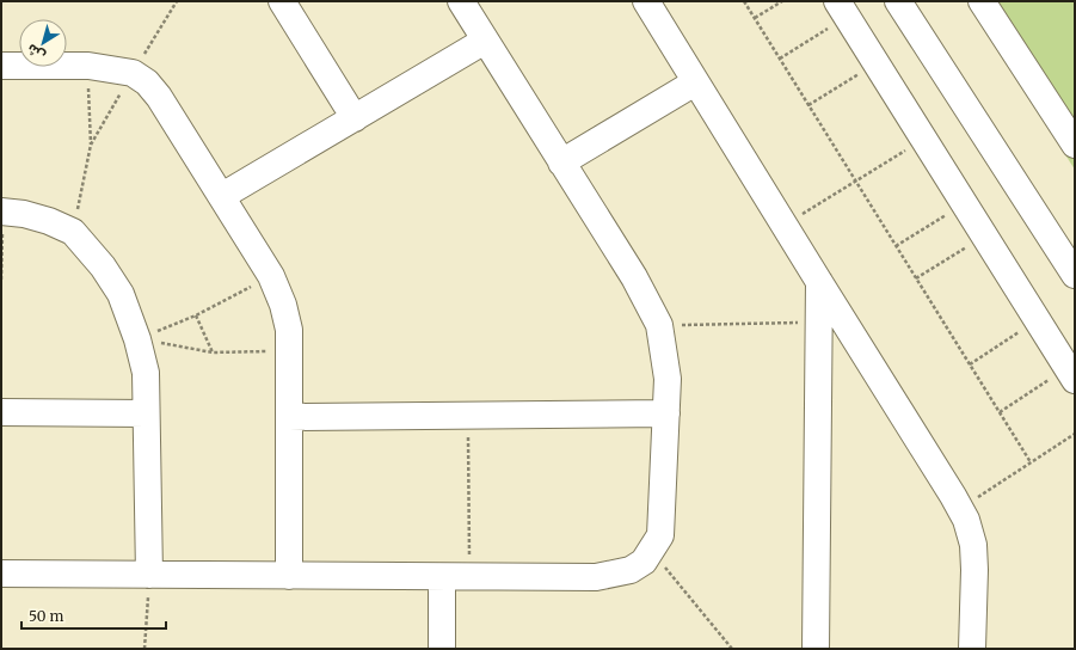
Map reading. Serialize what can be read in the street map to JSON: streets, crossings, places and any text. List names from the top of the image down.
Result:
{
  "scale_bar": "50 m",
  "north": "bottom left"
}
